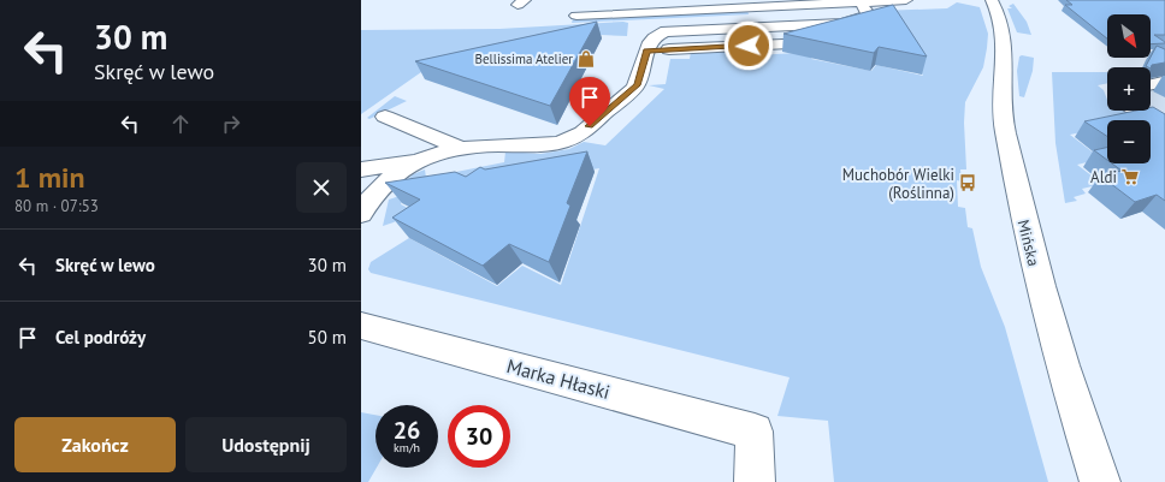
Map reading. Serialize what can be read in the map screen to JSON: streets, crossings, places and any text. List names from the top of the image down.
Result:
{
  "streets": {
    "street": ["Mińska", "Marka Hłaski"]
  },
  "places": {
    "shop": ["Bellissima Atelier"],
    "supermarket": ["Aldi"],
    "bus stop": ["Muchobór Wielki (Roślinna)"]
  },
  "north": "bottom right",
  "page": {
    "turn": ["30 m", "Skręć w lewo"],
    "map_buttons": ["+", "−"],
    "heading": ["1 min", "80 m · 07:53"],
    "list": [
      {
        "name": "Skręć w lewo",
        "value": "30 m"
      },
      {
        "name": "Cel podróży",
        "value": "50 m"
      }
    ],
    "speed": "26 km/h",
    "limit": "30",
    "buttons": ["Zakończ", "Udostępnij"]
  }
}
